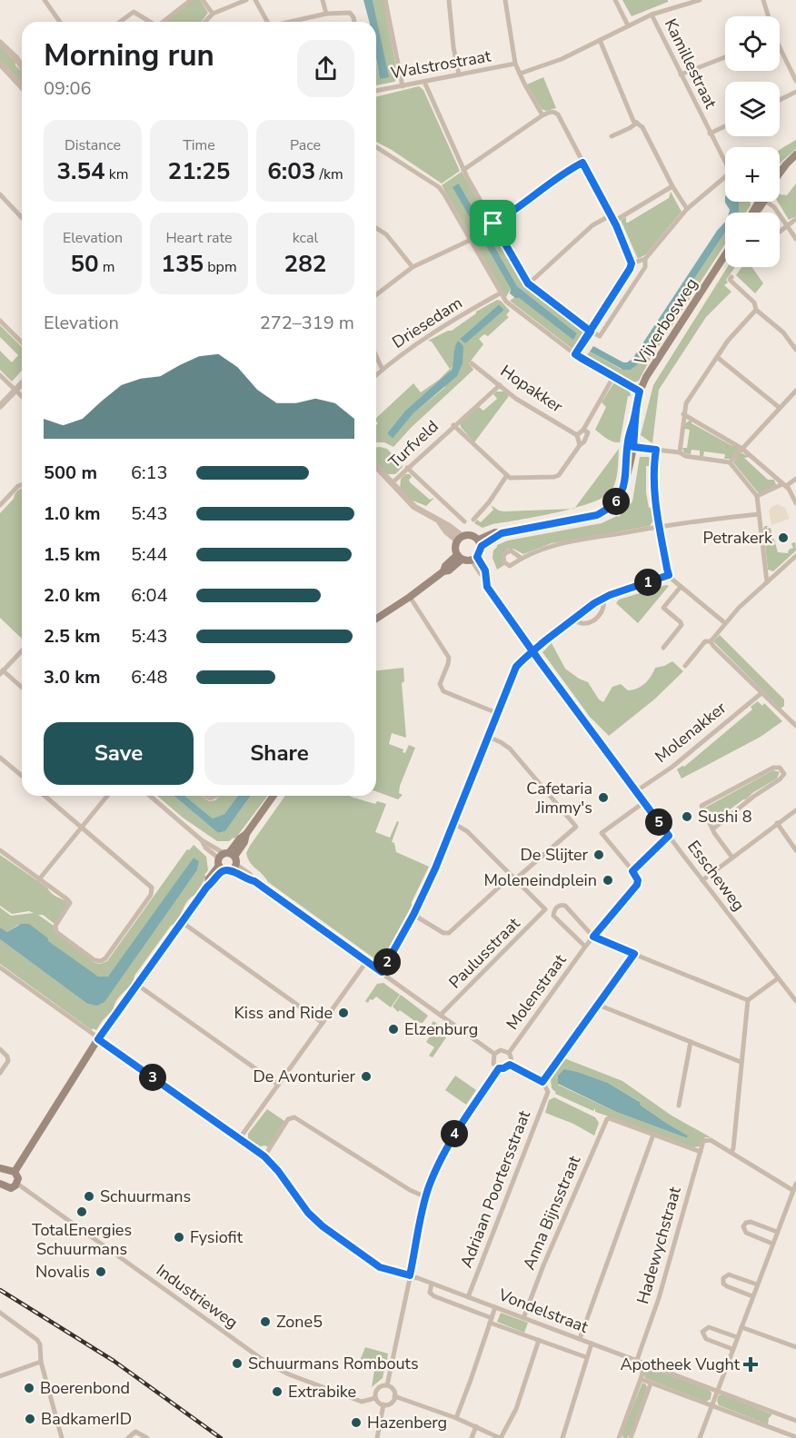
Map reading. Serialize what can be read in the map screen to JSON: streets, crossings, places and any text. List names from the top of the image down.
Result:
{
  "streets": {
    "main road": ["Vijverbosweg"],
    "street": [
      "Kamillestraat",
      "Walstrostraat",
      "Driesedam",
      "Hopakker",
      "Turfveld",
      "Molenakker",
      "Esscheweg",
      "Paulusstraat",
      "Molenstraat",
      "Adriaan Poortersstraat",
      "Anna Bijnsstraat",
      "Hadewychstraat",
      "Industrieweg",
      "Vondelstraat"
    ]
  },
  "crossings": [
    ["Vijverbosweg", "Esscheweg"],
    ["Hopakker", "Turfveld"],
    ["Molenakker", "Esscheweg"],
    ["Adriaan Poortersstraat", "Vondelstraat"],
    ["Anna Bijnsstraat", "Vondelstraat"],
    ["Hadewychstraat", "Vondelstraat"]
  ],
  "places": {
    "other": [
      "Petrakerk",
      "Cafetaria Jimmy's",
      "Sushi 8",
      "De Slijter",
      "Moleneindplein",
      "Kiss and Ride",
      "Elzenburg",
      "De Avonturier",
      "Schuurmans",
      "TotalEnergies Schuurmans",
      "Fysiofit",
      "Novalis",
      "Zone5",
      "Schuurmans Rombouts",
      "Boerenbond",
      "Extrabike",
      "BadkamerID",
      "Hazenberg"
    ],
    "health": ["Apotheek Vught"]
  },
  "page": {
    "map_buttons": ["+", "−"],
    "heading": ["Morning run", "09:06"],
    "stats": [
      ["Distance", "3.54 km"],
      ["Time", "21:25"],
      ["Pace", "6:03 /km"],
      ["Elevation", "50 m"],
      ["Heart rate", "135 bpm"],
      ["kcal", "282"]
    ],
    "chart": ["Elevation", "272–319 m"],
    "list": [
      {
        "name": "500 m",
        "note": "6:13"
      },
      {
        "name": "1.0 km",
        "note": "5:43"
      },
      {
        "name": "1.5 km",
        "note": "5:44"
      },
      {
        "name": "2.0 km",
        "note": "6:04"
      },
      {
        "name": "2.5 km",
        "note": "5:43"
      },
      {
        "name": "3.0 km",
        "note": "6:48"
      }
    ],
    "pins": [
      "6",
      "1",
      "5",
      "2",
      "3",
      "4"
    ],
    "buttons": ["Save", "Share"]
  }
}
